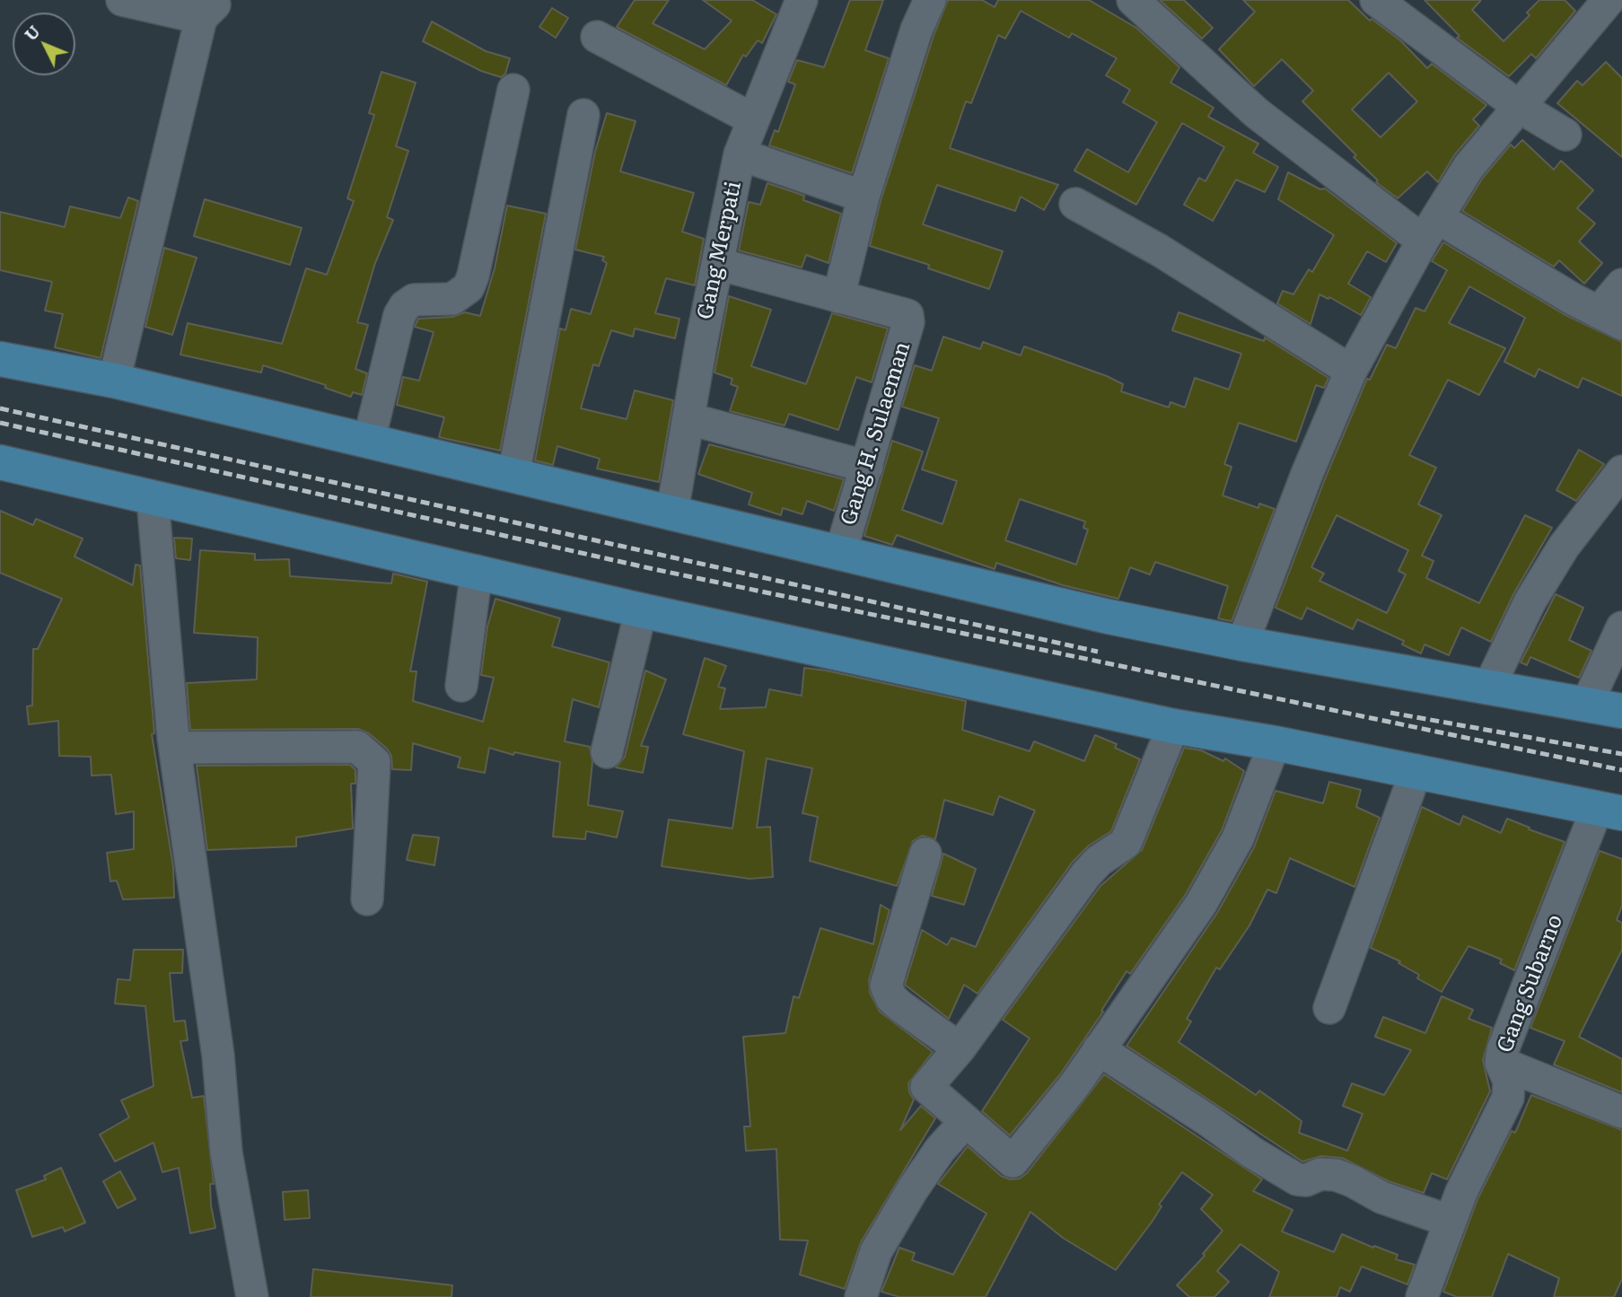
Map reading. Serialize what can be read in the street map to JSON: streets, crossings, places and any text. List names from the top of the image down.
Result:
{
  "streets": {
    "street": ["Gang Merpati", "Gang H. Sulaeman", "Gang Subarno"]
  },
  "north": "top left"
}
